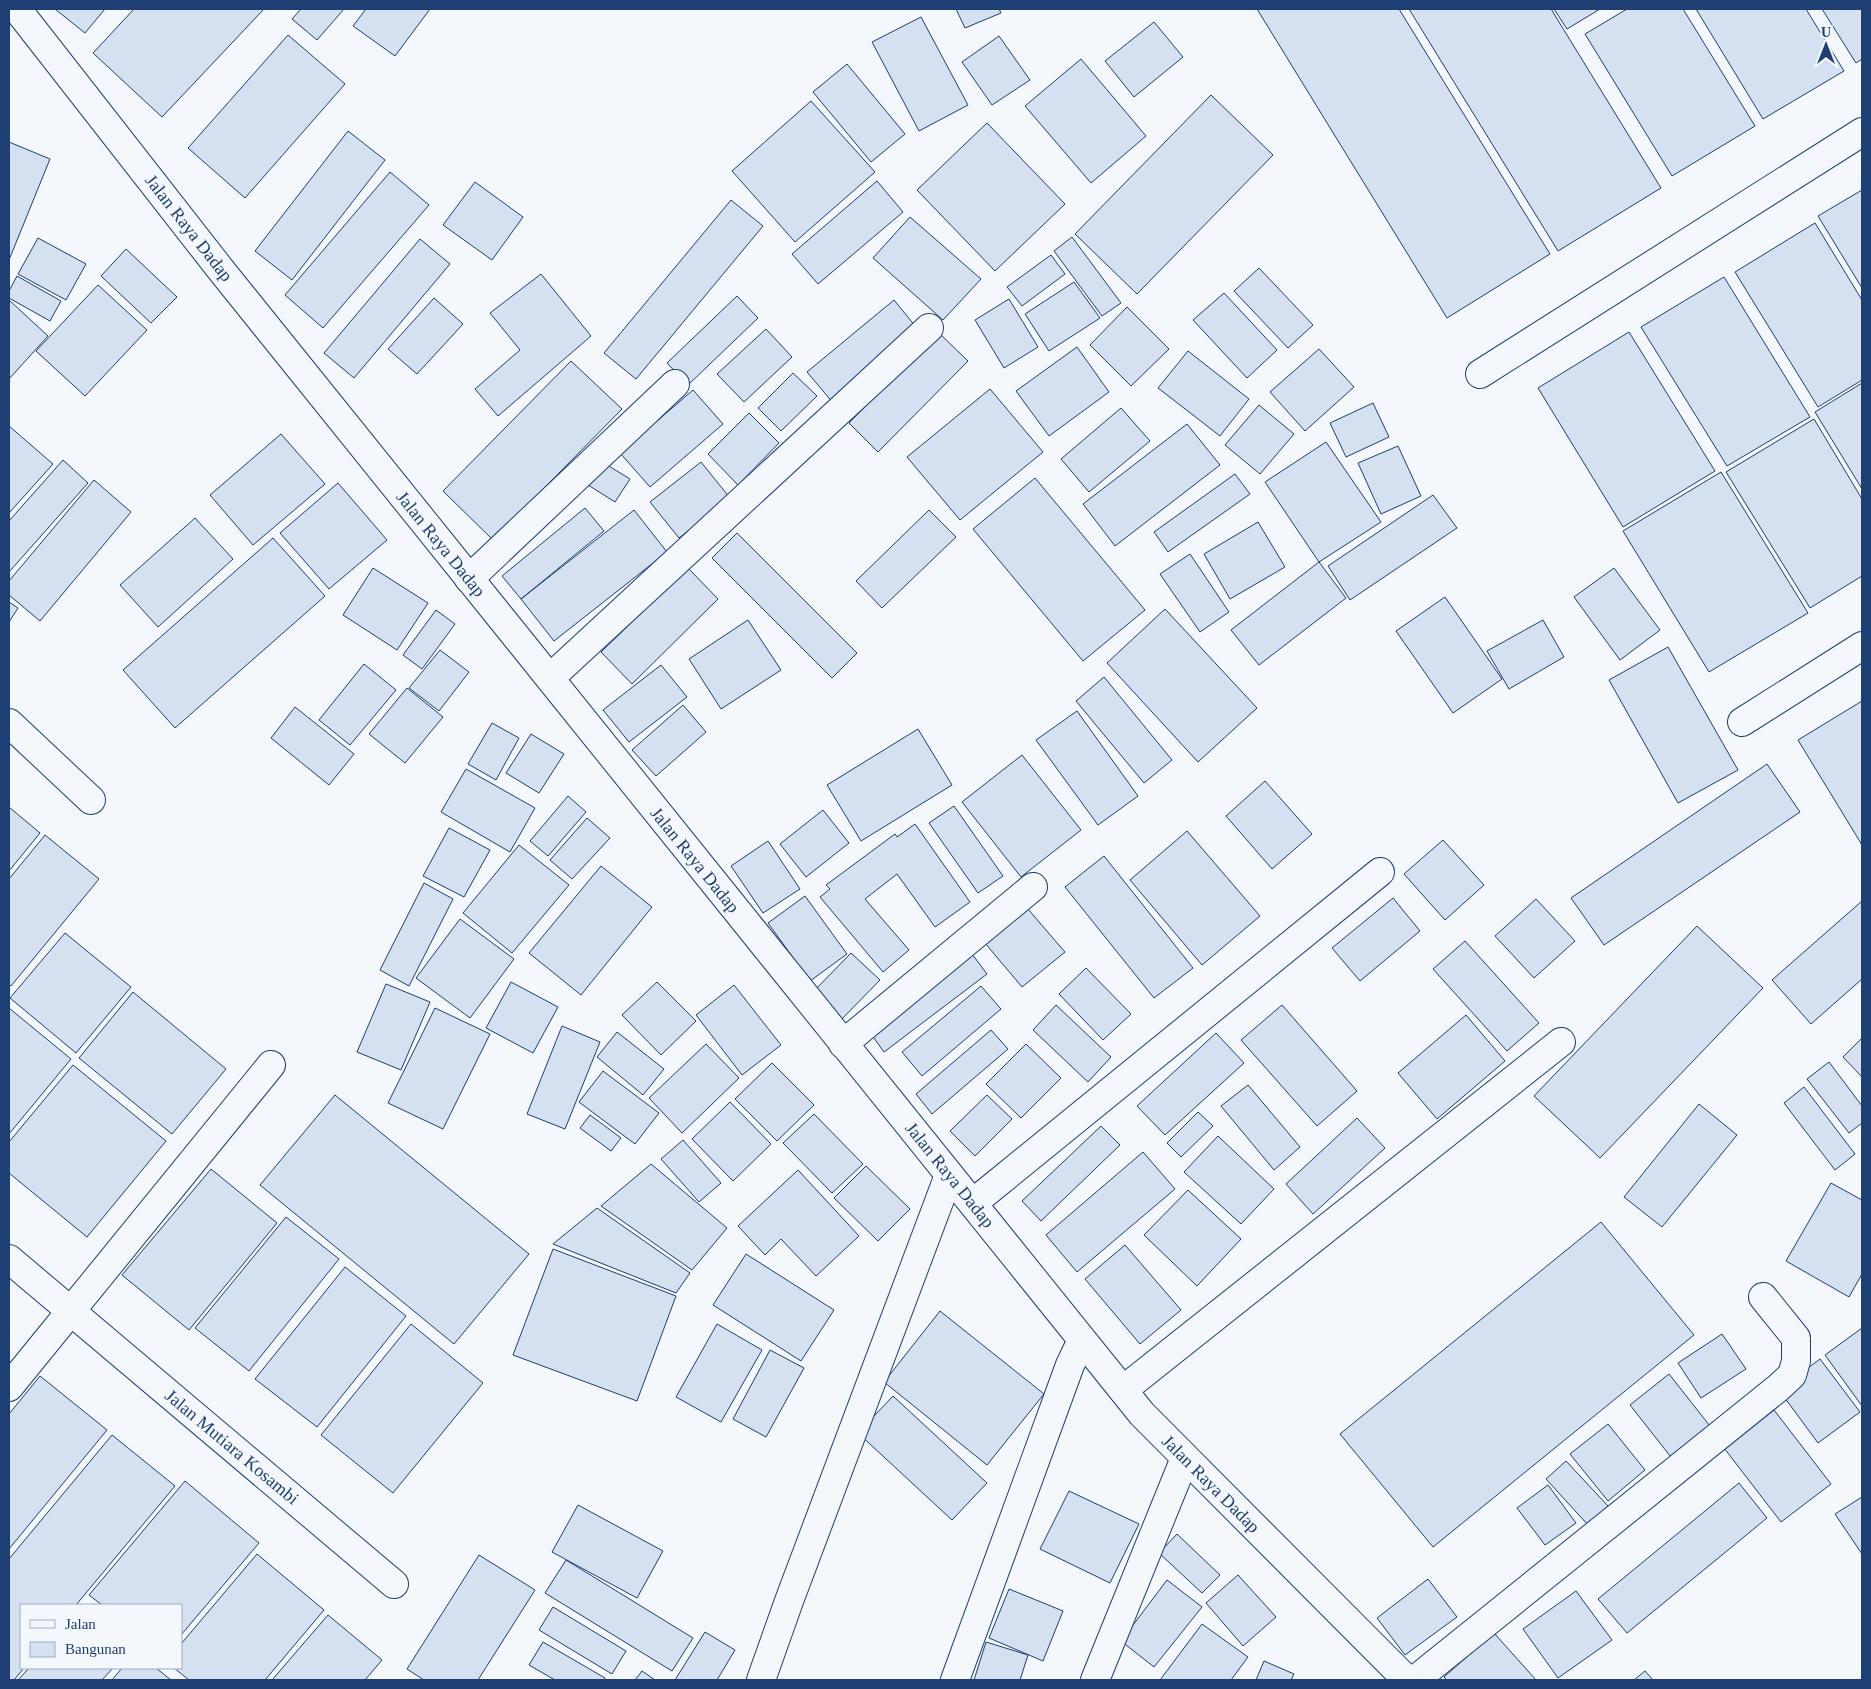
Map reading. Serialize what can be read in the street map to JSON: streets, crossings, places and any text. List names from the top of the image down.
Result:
{
  "streets": {
    "street": ["Jalan Raya Dadap", "Jalan Mutiara Kosambi"]
  },
  "legend": ["Jalan", "Bangunan"],
  "north": "top"
}
